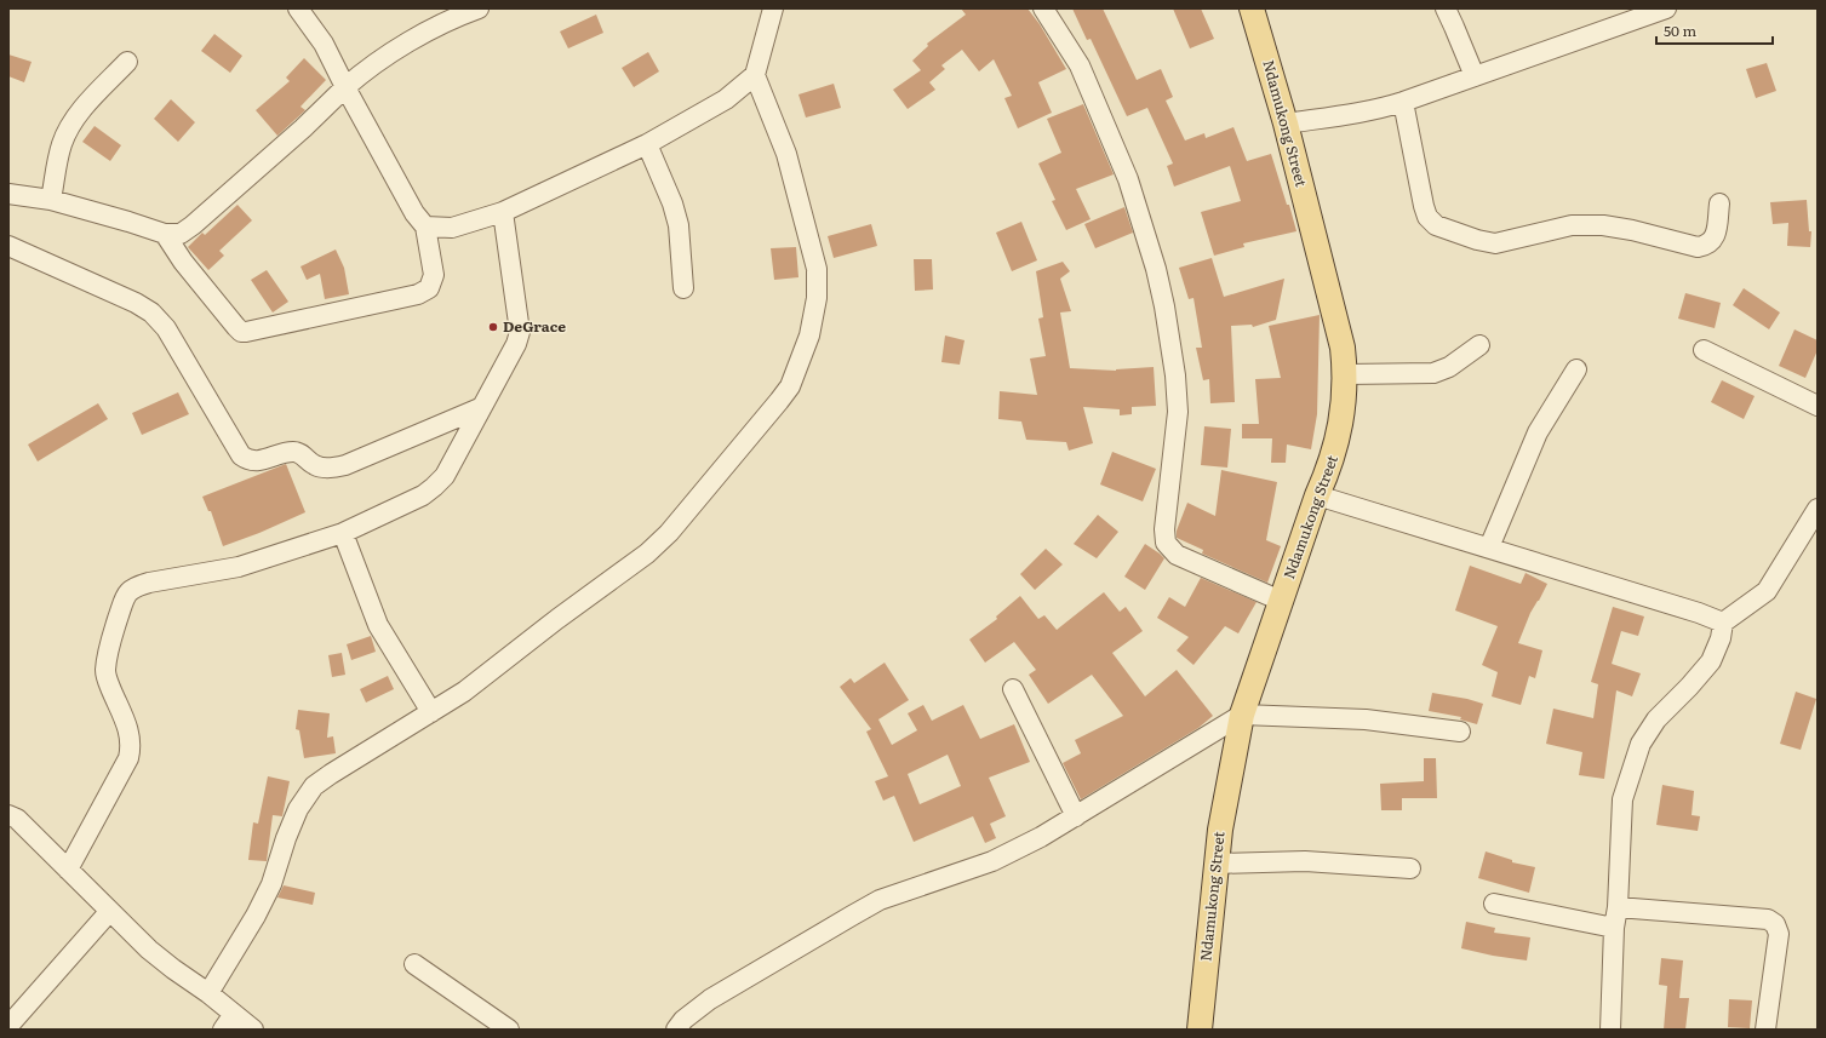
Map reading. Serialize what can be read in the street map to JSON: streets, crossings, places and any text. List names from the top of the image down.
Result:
{
  "streets": {
    "main road": ["Ndamukong Street"]
  },
  "places": ["DeGrace"],
  "scale_bar": "50 m"
}
